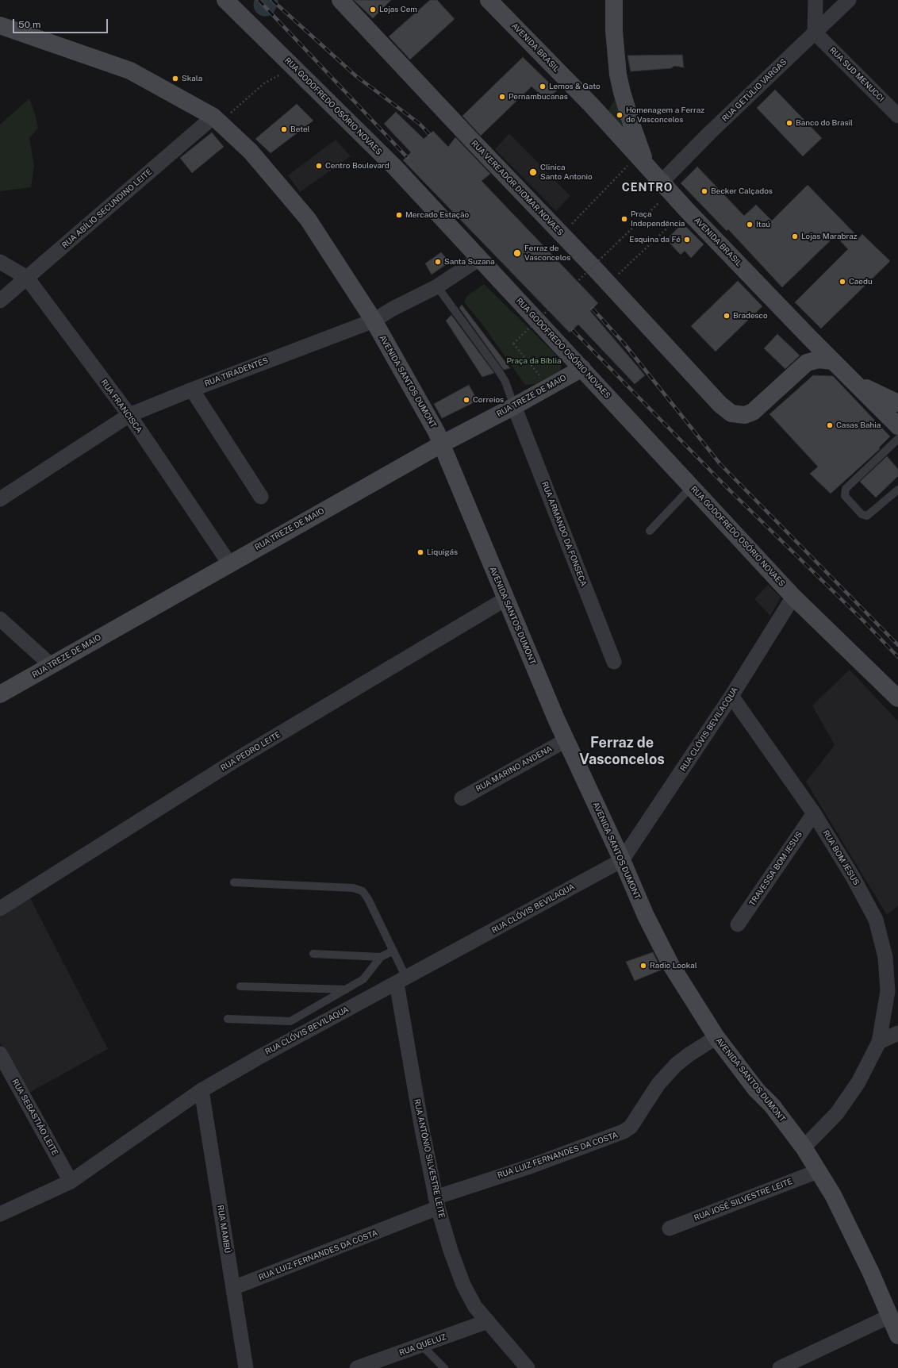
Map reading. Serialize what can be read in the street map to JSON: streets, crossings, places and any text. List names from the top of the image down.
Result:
{
  "streets": {
    "main road": [
      "AVENIDA BRASIL",
      "RUA GODOFREDO OSÓRIO NOVAES",
      "RUA VEREADOR DIOMAR NOVAES",
      "AVENIDA SANTOS DUMONT",
      "RUA TREZE DE MAIO"
    ],
    "street": [
      "RUA SUD MENUCCI",
      "RUA GETÚLIO VARGAS",
      "RUA ABÍLIO SECUNDINO LEITE",
      "RUA TIRADENTES",
      "RUA FRANCISCA",
      "RUA ARMANDO DA FONSECA",
      "RUA CLÓVIS BEVILACQUA",
      "RUA PEDRO LEITE",
      "RUA MARINO ANDENA",
      "RUA BOM JESUS",
      "TRAVESSA BOM JESUS",
      "RUA CLÓVIS BEVILAQUA",
      "RUA SEBASTIÃO LEITE",
      "RUA LUIZ FERNANDES DA COSTA",
      "RUA ANTÔNIO SILVESTRE LEITE",
      "RUA JOSÉ SILVESTRE LEITE",
      "RUA MAMBÚ",
      "RUA QUELUZ"
    ]
  },
  "crossings": [
    ["AVENIDA BRASIL", "RUA GETÚLIO VARGAS"],
    ["RUA SUD MENUCCI", "RUA GETÚLIO VARGAS"],
    ["RUA GODOFREDO OSÓRIO NOVAES", "RUA TIRADENTES"],
    ["RUA GODOFREDO OSÓRIO NOVAES", "RUA TREZE DE MAIO"],
    ["RUA GODOFREDO OSÓRIO NOVAES", "RUA CLÓVIS BEVILACQUA"],
    ["RUA ABÍLIO SECUNDINO LEITE", "AVENIDA SANTOS DUMONT"],
    ["RUA ABÍLIO SECUNDINO LEITE", "RUA FRANCISCA"],
    ["RUA TIRADENTES", "AVENIDA SANTOS DUMONT"],
    ["RUA TIRADENTES", "RUA FRANCISCA"],
    ["AVENIDA SANTOS DUMONT", "RUA TREZE DE MAIO"],
    ["AVENIDA SANTOS DUMONT", "RUA CLÓVIS BEVILACQUA"],
    ["AVENIDA SANTOS DUMONT", "RUA PEDRO LEITE"],
    ["AVENIDA SANTOS DUMONT", "RUA MARINO ANDENA"],
    ["AVENIDA SANTOS DUMONT", "RUA BOM JESUS"],
    ["AVENIDA SANTOS DUMONT", "RUA CLÓVIS BEVILAQUA"],
    ["AVENIDA SANTOS DUMONT", "RUA LUIZ FERNANDES DA COSTA"],
    ["AVENIDA SANTOS DUMONT", "RUA JOSÉ SILVESTRE LEITE"],
    ["RUA TREZE DE MAIO", "RUA FRANCISCA"],
    ["RUA TREZE DE MAIO", "RUA ARMANDO DA FONSECA"],
    ["RUA CLÓVIS BEVILACQUA", "RUA BOM JESUS"],
    ["RUA CLÓVIS BEVILACQUA", "RUA CLÓVIS BEVILAQUA"],
    ["RUA BOM JESUS", "TRAVESSA BOM JESUS"],
    ["RUA CLÓVIS BEVILAQUA", "RUA SEBASTIÃO LEITE"],
    ["RUA CLÓVIS BEVILAQUA", "RUA ANTÔNIO SILVESTRE LEITE"],
    ["RUA CLÓVIS BEVILAQUA", "RUA MAMBÚ"],
    ["RUA LUIZ FERNANDES DA COSTA", "RUA ANTÔNIO SILVESTRE LEITE"],
    ["RUA LUIZ FERNANDES DA COSTA", "RUA MAMBÚ"],
    ["RUA ANTÔNIO SILVESTRE LEITE", "RUA QUELUZ"]
  ],
  "districts": ["CENTRO", "Ferraz de Vasconcelos"],
  "parks": ["Praça da Bíblia"],
  "places": [
    "Lojas Cem",
    "Skala",
    "Lemos & Gato",
    "Pernambucanas",
    "Homenagem a Ferraz de Vasconcelos",
    "Banco do Brasil",
    "Betel",
    "Centro Boulevard",
    "Clinica Santo Antonio",
    "Becker Calçados",
    "Mercado Estação",
    "Praça Independência",
    "Itaú",
    "Lojas Marabraz",
    "Esquina da Fé",
    "Ferraz de Vasconcelos",
    "Santa Suzana",
    "Caedu",
    "Bradesco",
    "Correios",
    "Casas Bahia",
    "Liquigás",
    "Radio Lookal"
  ],
  "scale_bar": "50 m"
}
